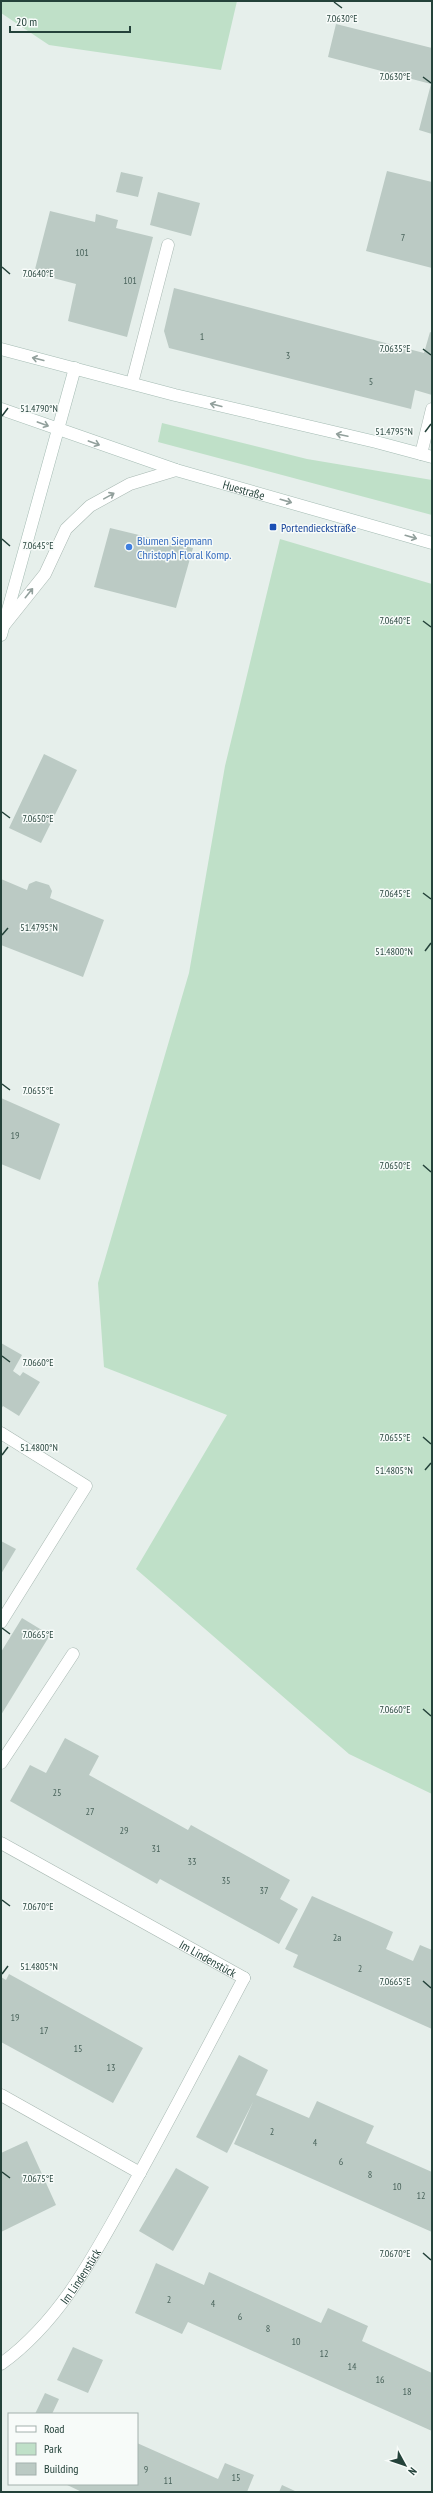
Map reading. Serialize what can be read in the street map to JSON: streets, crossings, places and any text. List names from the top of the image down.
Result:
{
  "streets": {
    "street": ["Huestraße", "Im Lindenstück"]
  },
  "places": {
    "transit": ["Portendieckstraße"],
    "other": ["Blumen Siepmann Christoph Floral Komp."]
  },
  "house_numbers": [
    "7",
    "101",
    "101",
    "1",
    "3",
    "5",
    "19",
    "25",
    "27",
    "29",
    "31",
    "33",
    "35",
    "37",
    "2a",
    "2",
    "19",
    "17",
    "15",
    "13",
    "2",
    "4",
    "6",
    "8",
    "10",
    "12",
    "2",
    "4",
    "6",
    "8",
    "10",
    "12",
    "14",
    "16",
    "18",
    "9",
    "15",
    "11"
  ],
  "legend": ["Road", "Park", "Building"],
  "scale_bar": "20 m",
  "north": "bottom right",
  "coordinates": [
    "7.0630°E",
    "7.0640°E",
    "7.0635°E",
    "51.4790°N",
    "51.4795°N",
    "7.0645°E",
    "7.0650°E",
    "51.4800°N",
    "7.0655°E",
    "7.0660°E",
    "51.4805°N",
    "7.0665°E",
    "7.0670°E",
    "7.0675°E"
  ]
}
